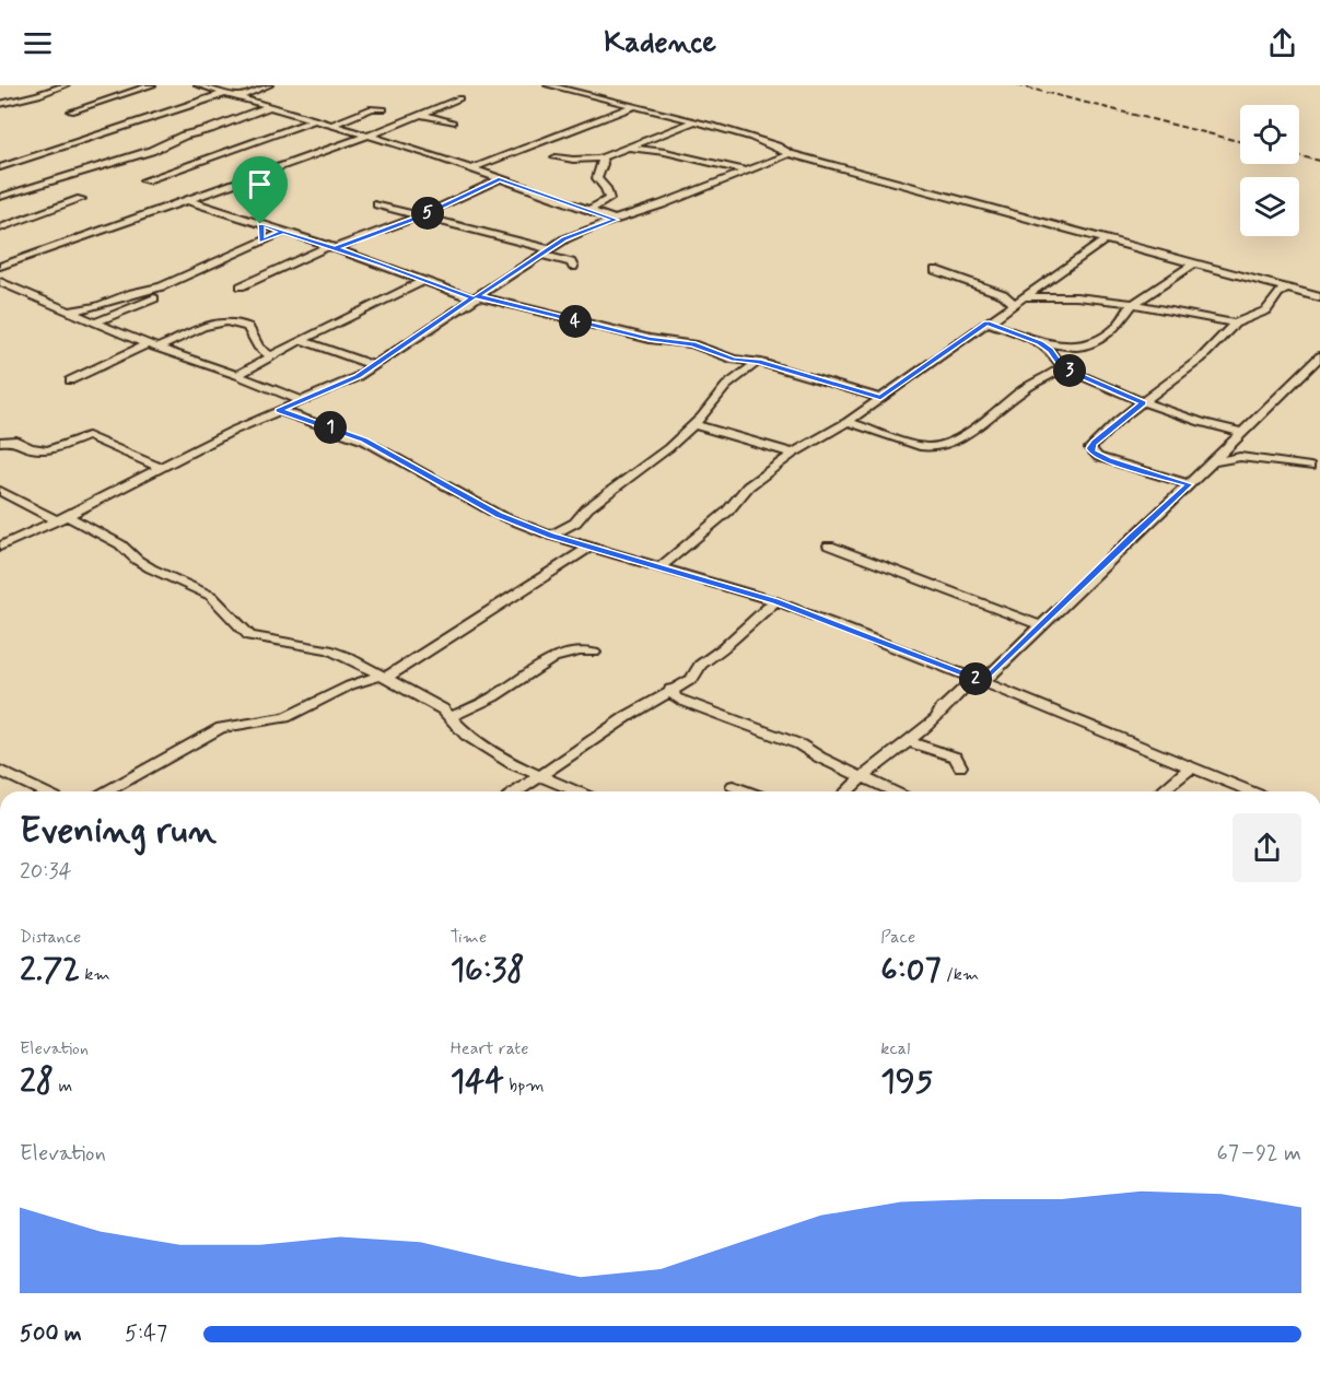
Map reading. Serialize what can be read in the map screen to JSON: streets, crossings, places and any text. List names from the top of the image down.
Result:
{
  "page": {
    "header": "Kadence",
    "pins": [
      "5",
      "4",
      "3",
      "1",
      "2"
    ],
    "heading": ["Evening run", "20:34"],
    "stats": [
      ["Distance", "2.72 km"],
      ["Time", "16:38"],
      ["Pace", "6:07 /km"],
      ["Elevation", "28 m"],
      ["Heart rate", "144 bpm"],
      ["kcal", "195"]
    ],
    "chart": ["Elevation", "67–92 m"],
    "list": [
      {
        "name": "500 m",
        "note": "5:47"
      }
    ]
  }
}
